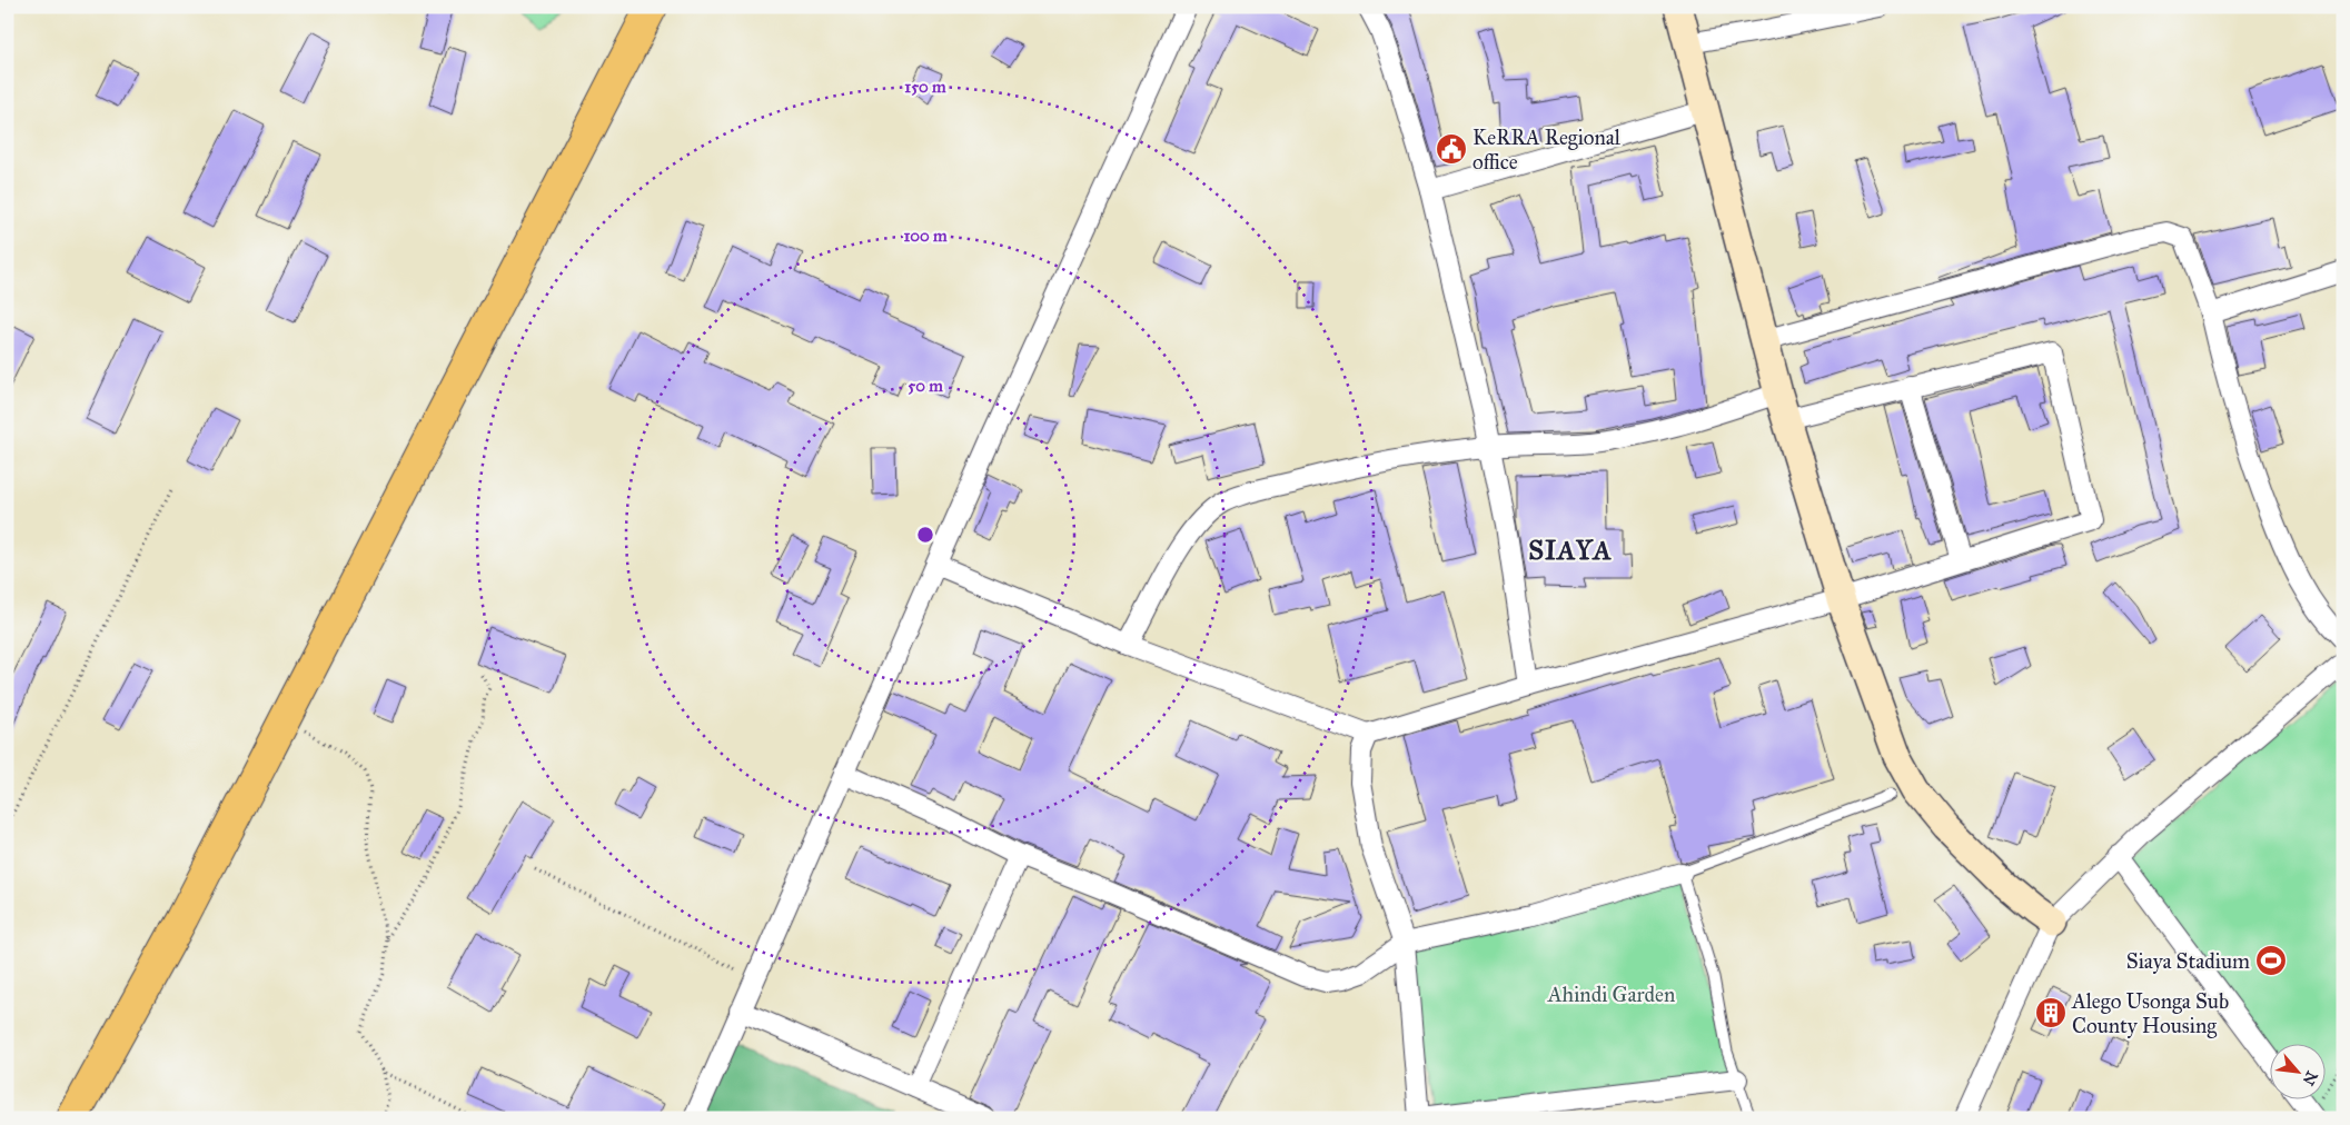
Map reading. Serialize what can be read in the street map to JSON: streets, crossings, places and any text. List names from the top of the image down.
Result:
{
  "districts": ["SIAYA"],
  "parks": ["Ahindi Garden"],
  "places": {
    "public building": ["KeRRA Regional office"],
    "sports": ["Siaya Stadium"],
    "building": ["Alego Usonga Sub County Housing"]
  },
  "north": "bottom right",
  "rings": ["150 m", "100 m", "50 m"]
}
